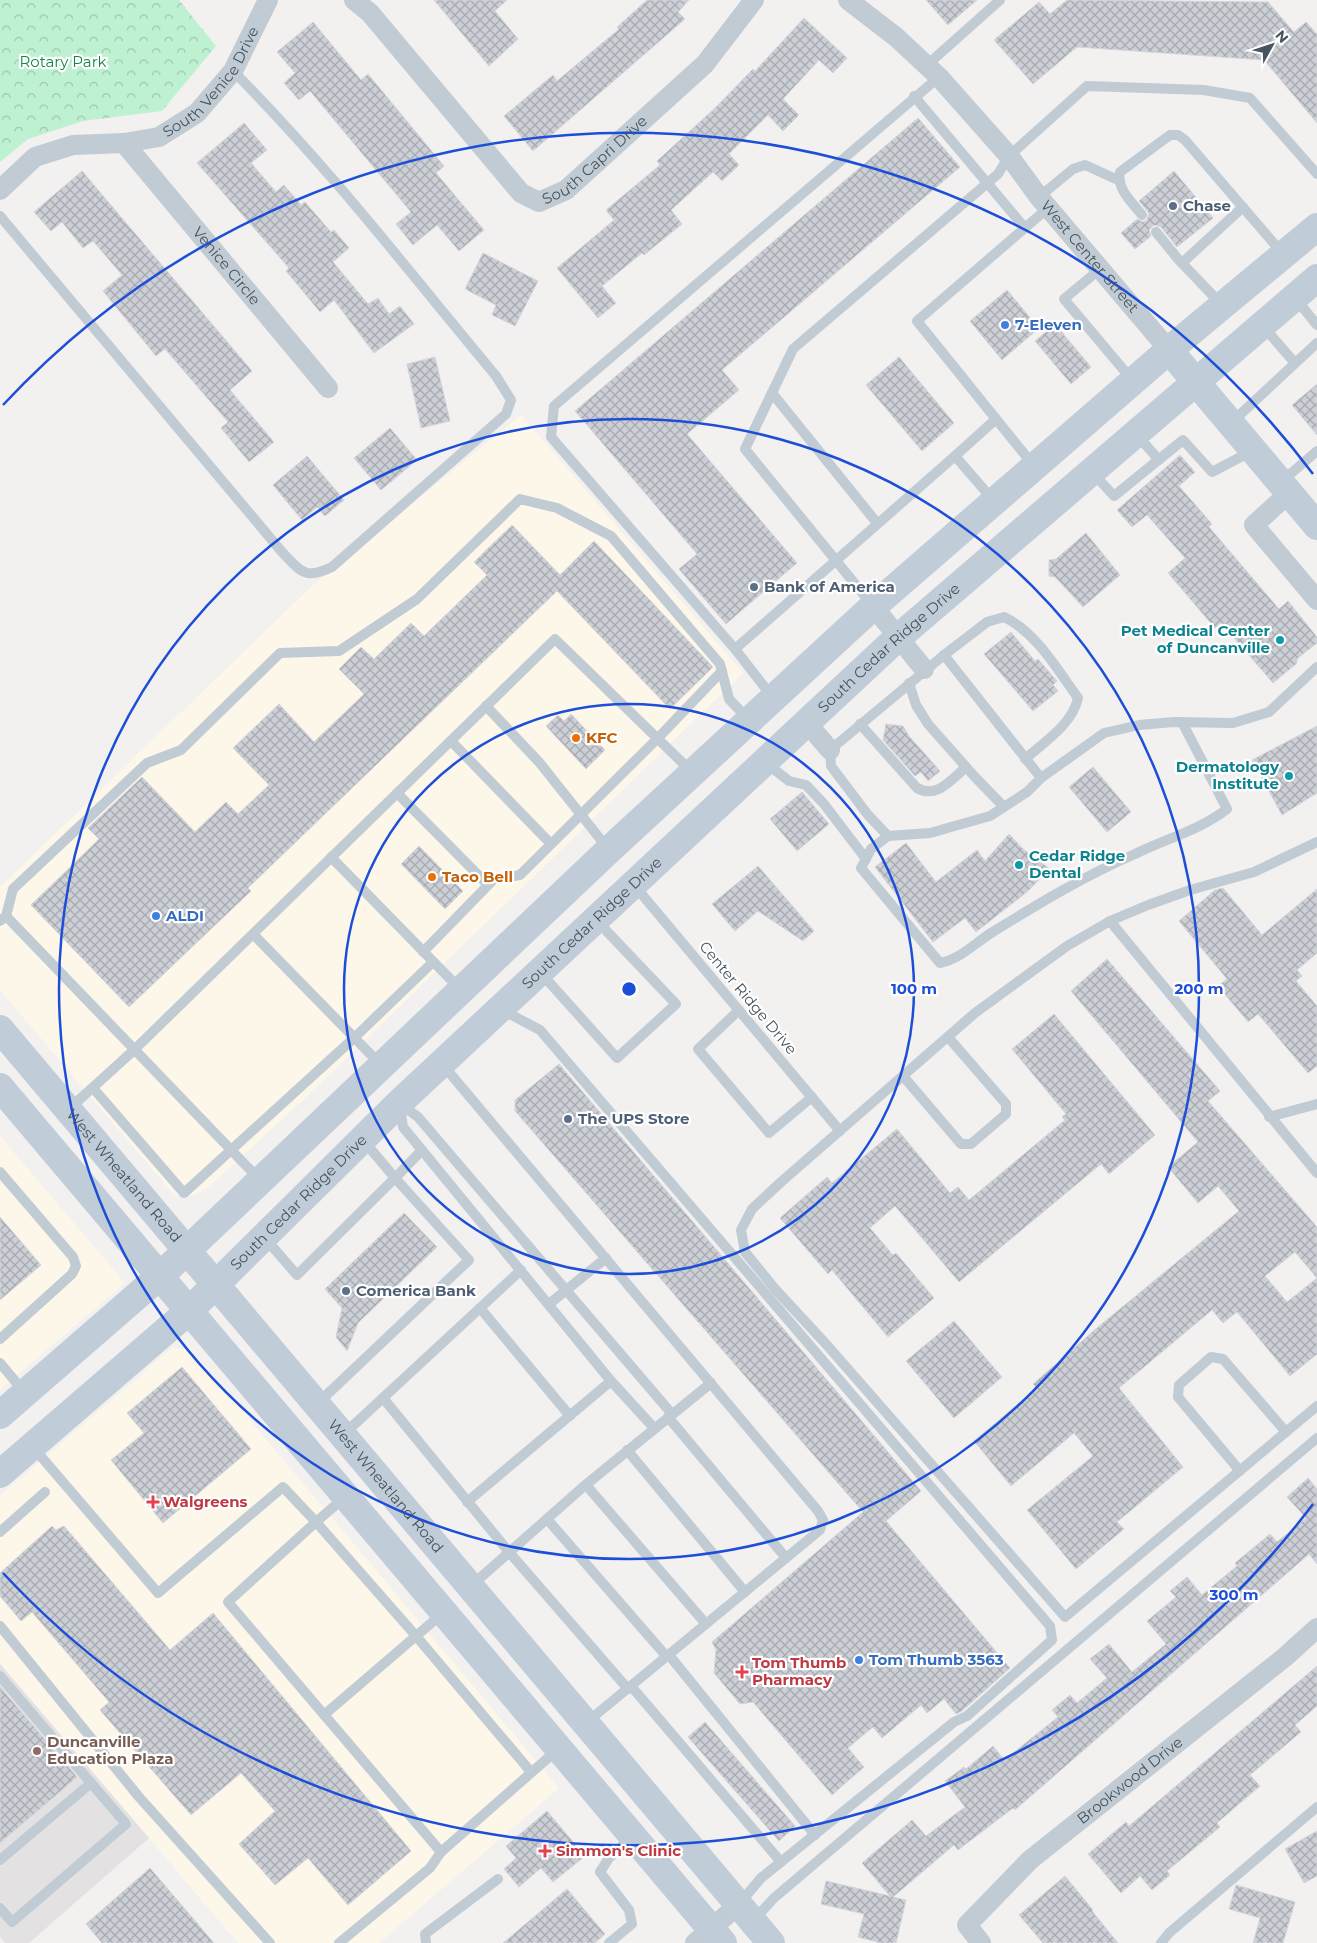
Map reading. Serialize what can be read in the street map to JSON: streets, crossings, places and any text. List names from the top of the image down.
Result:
{
  "streets": {
    "main road": ["West Center Street", "South Cedar Ridge Drive", "West Wheatland Road"],
    "street": [
      "South Venice Drive",
      "South Capri Drive",
      "Venice Circle",
      "Brookwood Drive"
    ],
    "lane": ["Center Ridge Drive"]
  },
  "crossings": [
    ["South Venice Drive", "Venice Circle"],
    ["West Center Street", "South Cedar Ridge Drive"],
    ["South Cedar Ridge Drive", "Center Ridge Drive"],
    ["South Cedar Ridge Drive", "West Wheatland Road"]
  ],
  "parks": ["Rotary Park"],
  "places": {
    "other": [
      "Chase",
      "7-Eleven",
      "Bank of America",
      "Pet Medical Center of Duncanville",
      "KFC",
      "Dermatology Institute",
      "Cedar Ridge Dental",
      "Taco Bell",
      "ALDI",
      "The UPS Store",
      "Comerica Bank",
      "Tom Thumb 3563",
      "Duncanville Education Plaza"
    ],
    "health": ["Walgreens", "Tom Thumb Pharmacy", "Simmon's Clinic"]
  },
  "north": "top right",
  "rings": ["100 m", "200 m", "300 m"]
}
